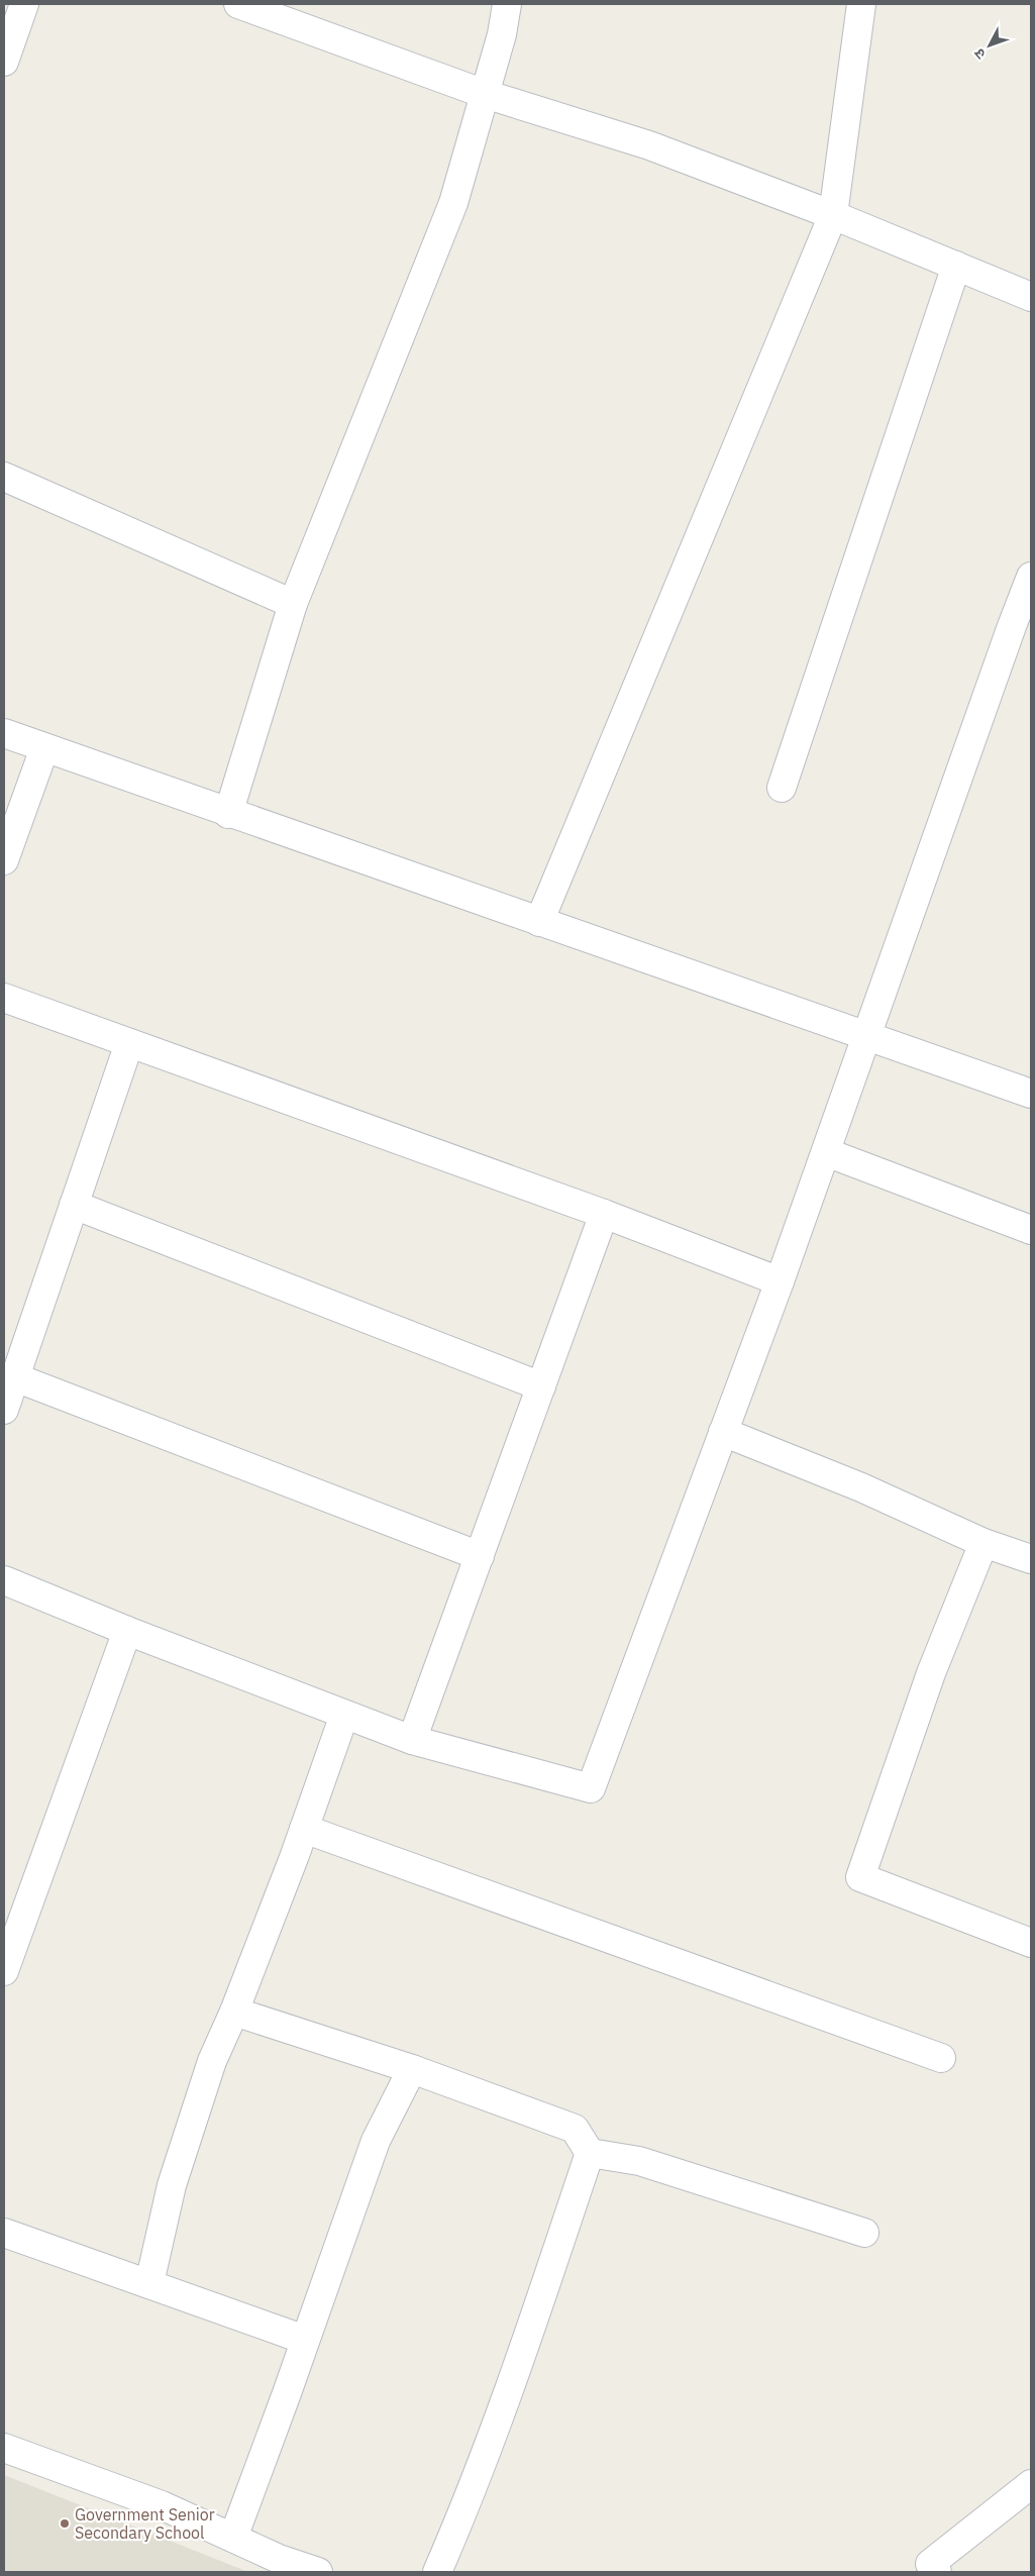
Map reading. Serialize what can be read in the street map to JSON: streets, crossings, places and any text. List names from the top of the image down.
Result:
{
  "places": ["Government Senior Secondary School"],
  "north": "bottom left"
}
